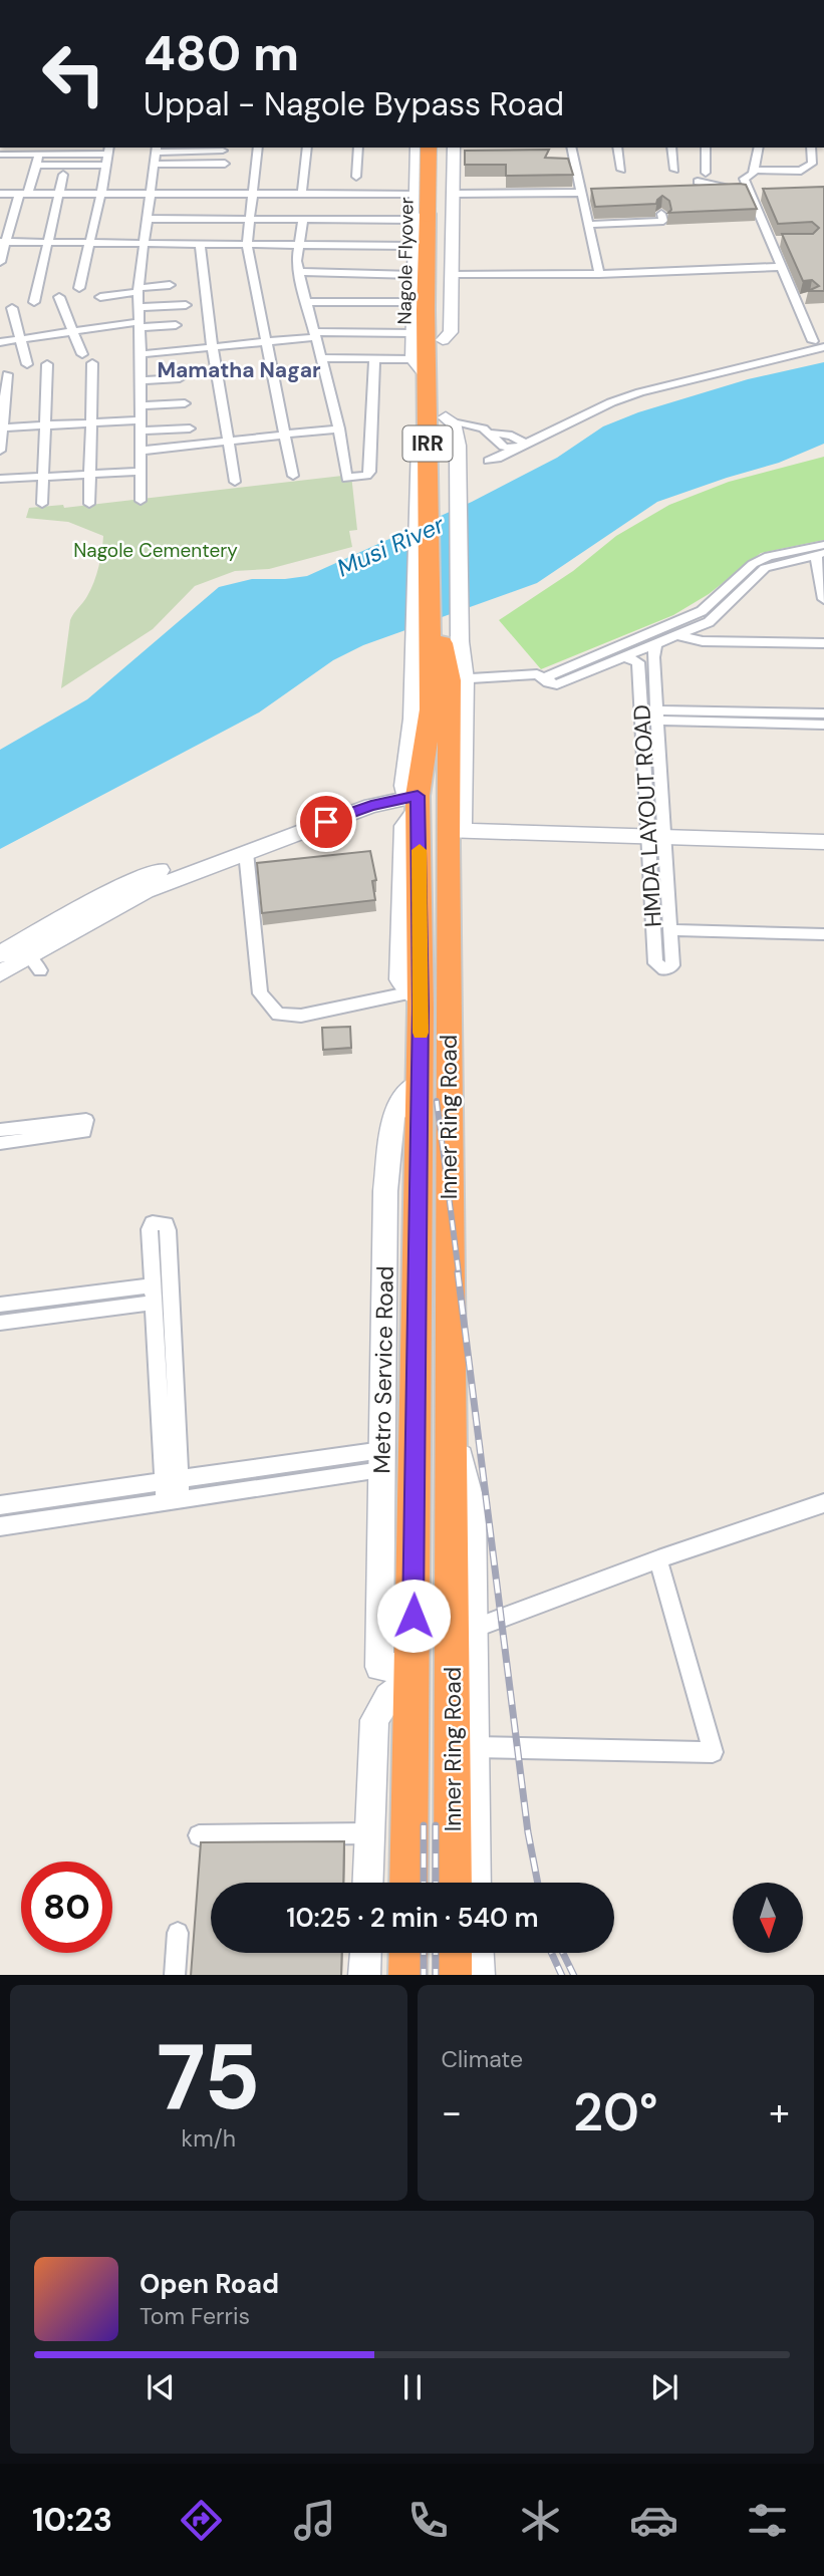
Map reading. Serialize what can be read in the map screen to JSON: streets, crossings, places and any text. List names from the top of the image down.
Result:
{
  "streets": {
    "highway": ["Nagole Flyover", "IRR", "Inner Ring Road"],
    "street": ["HMDA LAYOUT ROAD", "Metro Service Road"]
  },
  "crossings": [
    ["Nagole Flyover", "Inner Ring Road"],
    ["Inner Ring Road", "Metro Service Road"]
  ],
  "districts": ["Mamatha Nagar"],
  "water": ["Musi River"],
  "parks": ["Nagole Cementery"],
  "north": "bottom",
  "page": {
    "turn": ["480 m", "Uppal - Nagole Bypass Road"],
    "limit": "80",
    "trip": "10:25 · 2 min · 540 m",
    "tile": [
      ["75", "km/h"],
      "Climate"
    ],
    "heat": ["−", "20°", "+"],
    "song": ["Open Road", "Tom Ferris"],
    "tabs": "10:23"
  }
}
